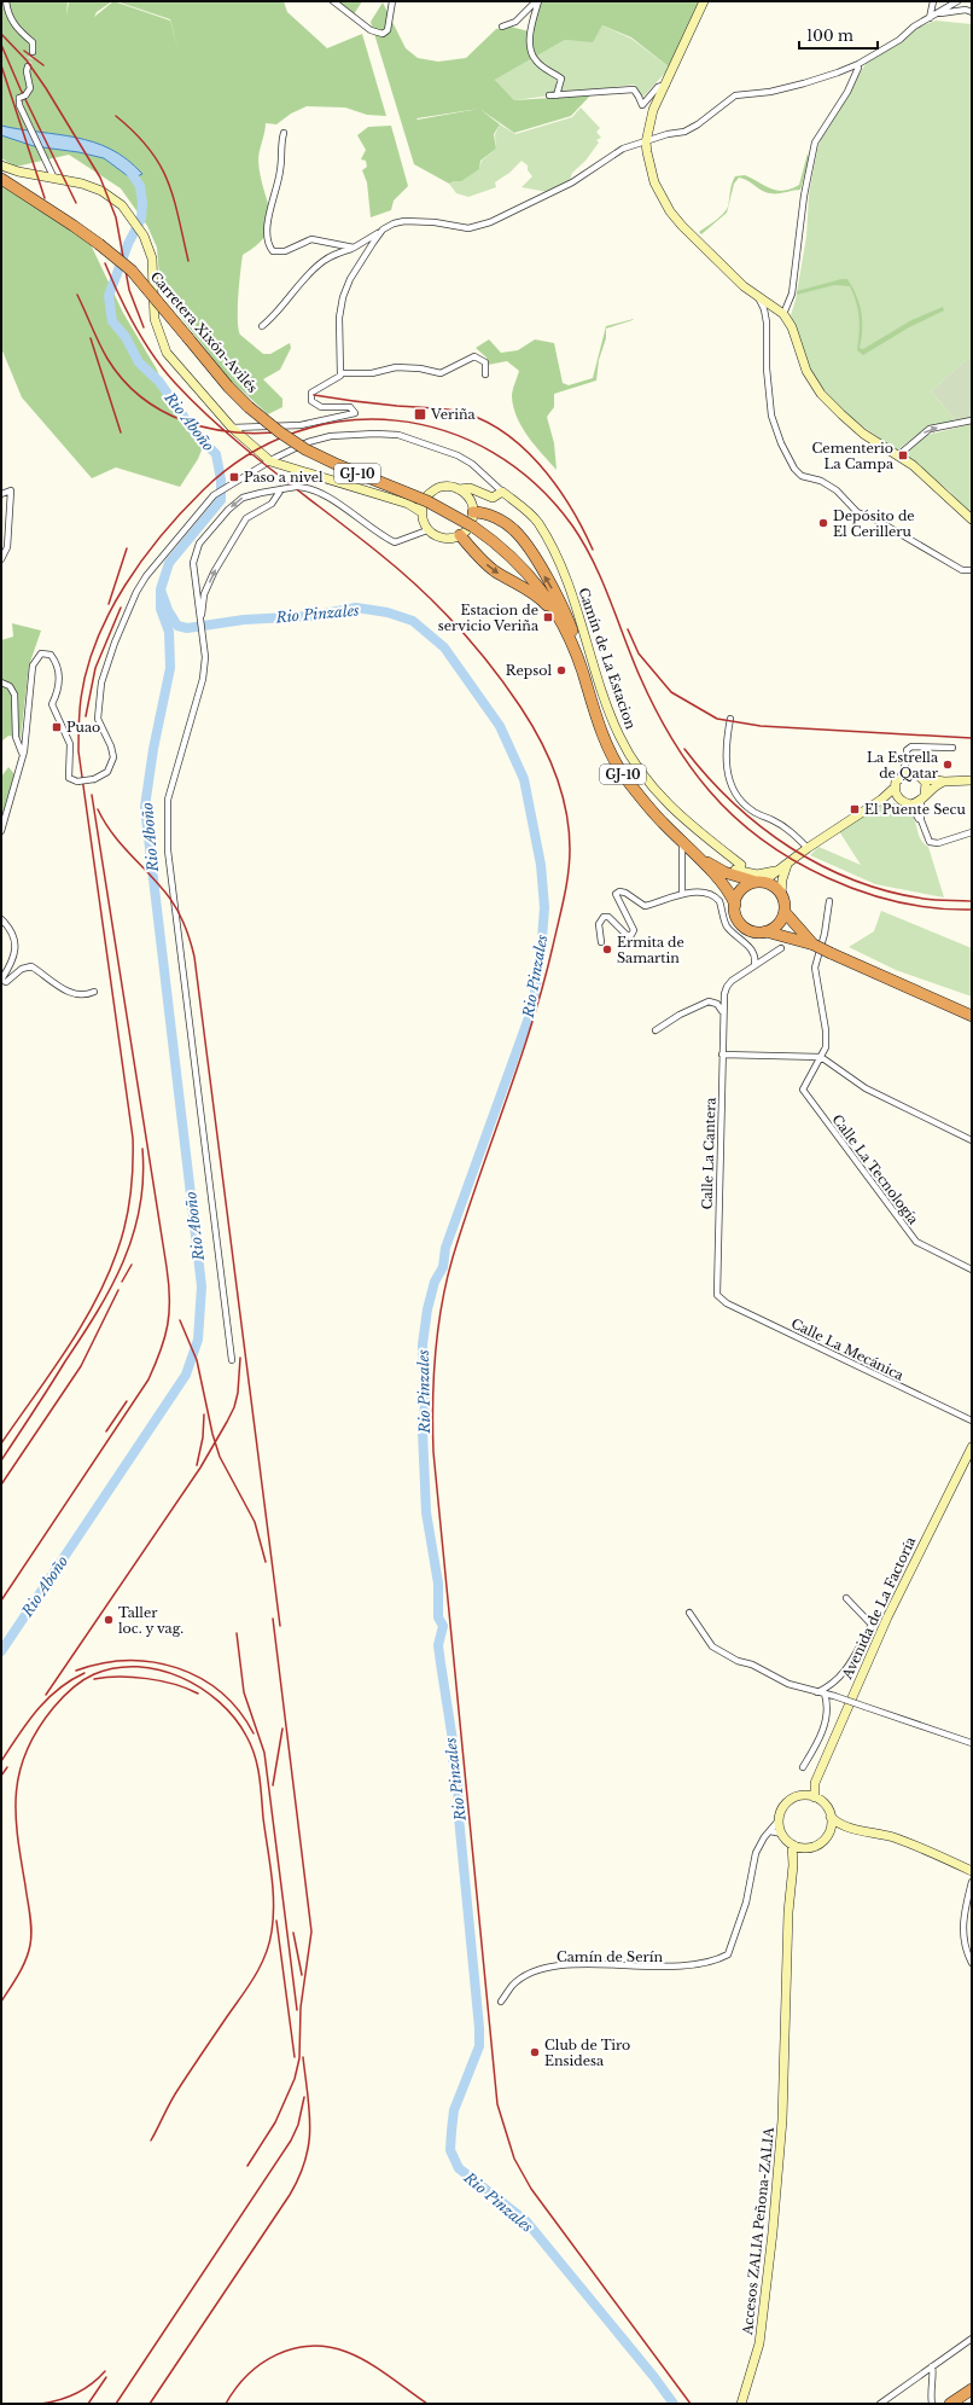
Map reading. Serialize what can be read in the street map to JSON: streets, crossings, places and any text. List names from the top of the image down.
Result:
{
  "streets": {
    "highway": ["Carretera Xixón-Avilés", "GJ-10"],
    "street": [
      "Camín de La Estacion",
      "Calle La Cantera",
      "Calle La Tecnología",
      "Calle La Mecánica",
      "Avenida de La Factoría",
      "Camín de Serín",
      "Accesos ZALIA Peñona-ZALIA"
    ]
  },
  "crossings": [
    ["Carretera Xixón-Avilés", "GJ-10"],
    ["Calle La Cantera", "Calle La Mecánica"],
    ["Avenida de La Factoría", "Accesos ZALIA Peñona-ZALIA"]
  ],
  "water": ["Rio Aboño", "Rio Pinzales"],
  "places": {
    "transit": [
      "Veriña",
      "Cementerio La Campa",
      "Paso a nivel",
      "Estacion de servicio Veriña",
      "Puao",
      "El Puente Secu"
    ],
    "other": [
      "Depósito de El Cerilleru",
      "Repsol",
      "La Estrella de Qatar",
      "Ermita de Samartin",
      "Taller loc. y vag.",
      "Club de Tiro Ensidesa"
    ]
  },
  "scale_bar": "100 m"
}
